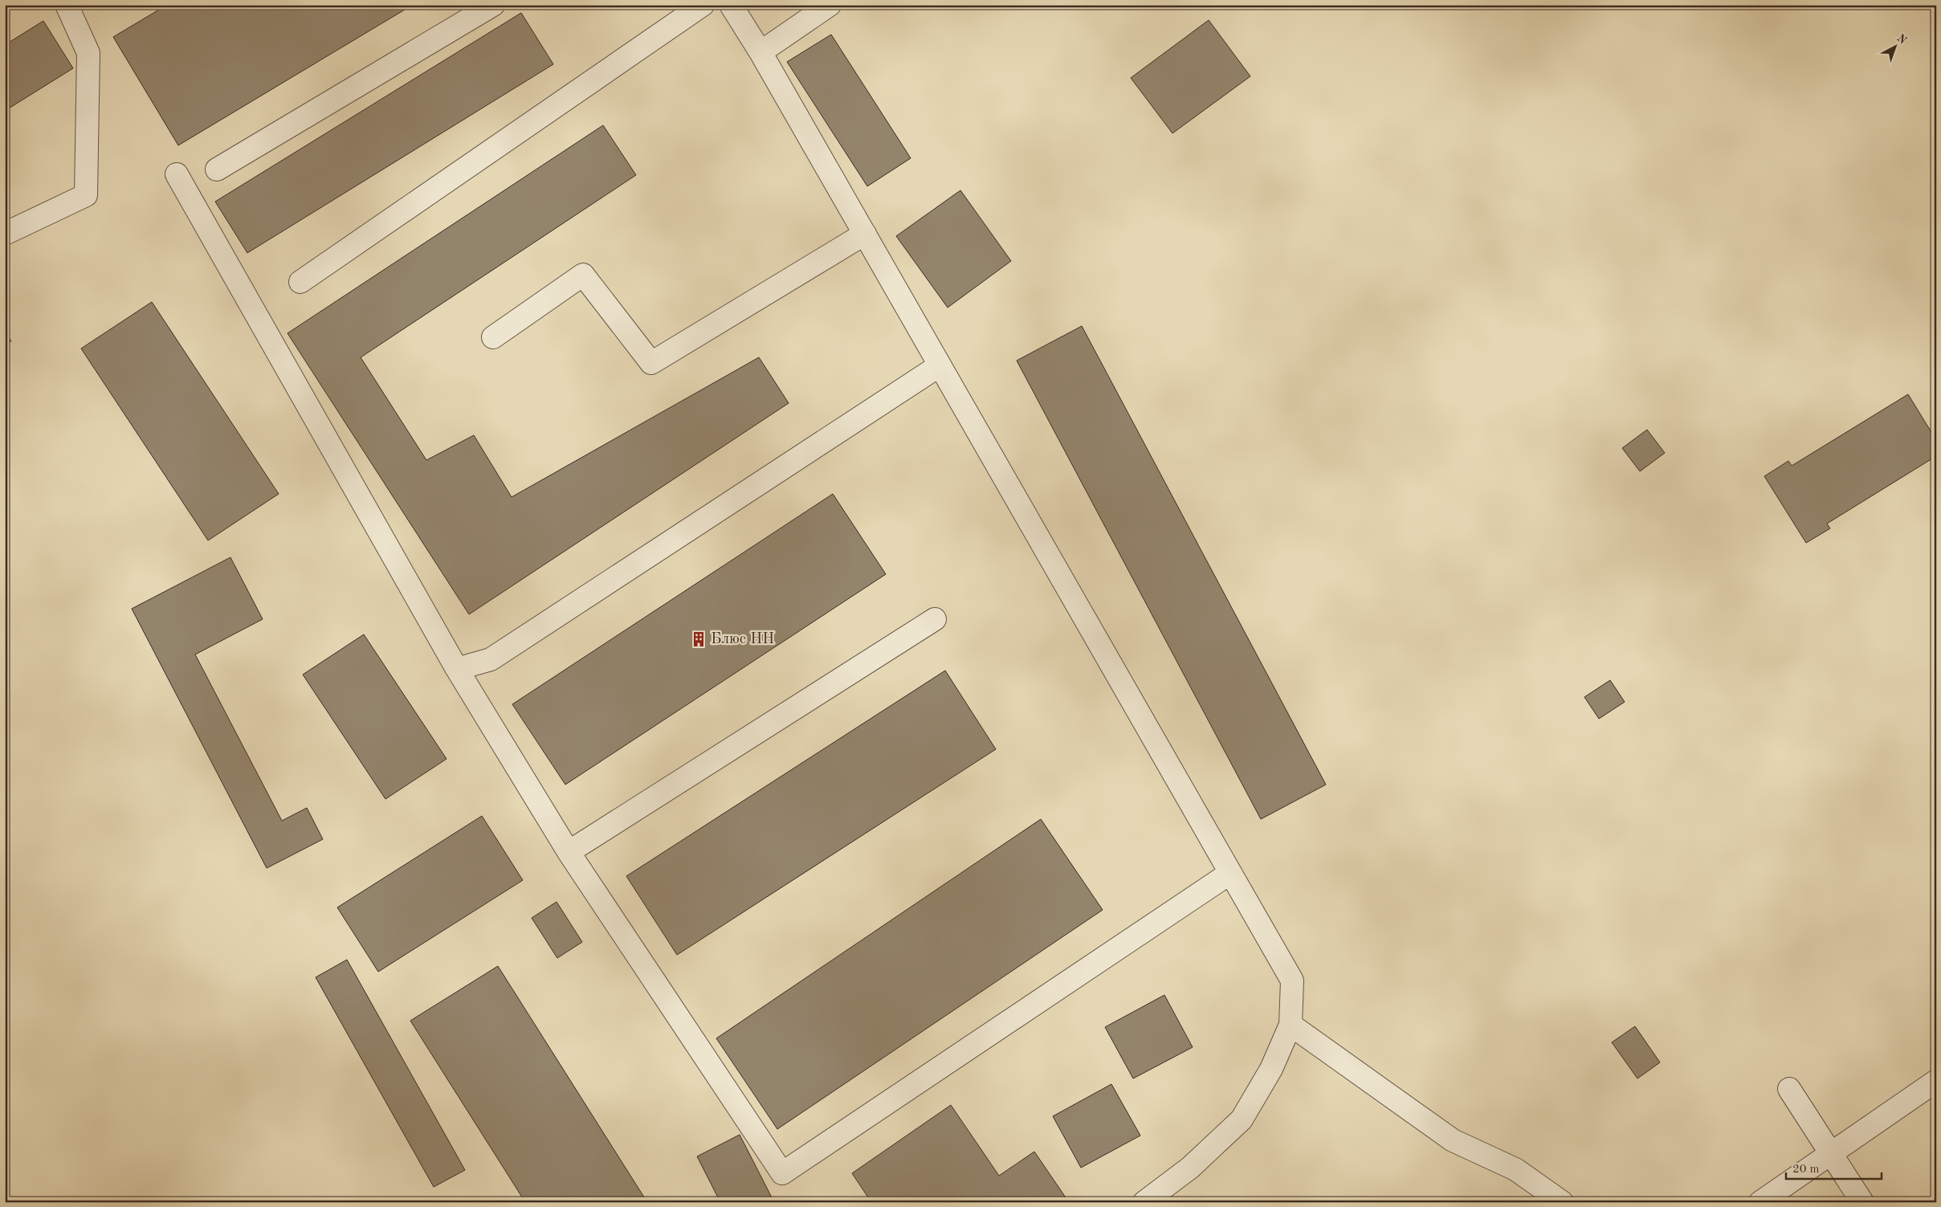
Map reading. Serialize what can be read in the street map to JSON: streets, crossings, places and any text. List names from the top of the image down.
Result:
{
  "places": {
    "building": ["Блюс НН"]
  },
  "scale_bar": "20 m",
  "north": "top right"
}
